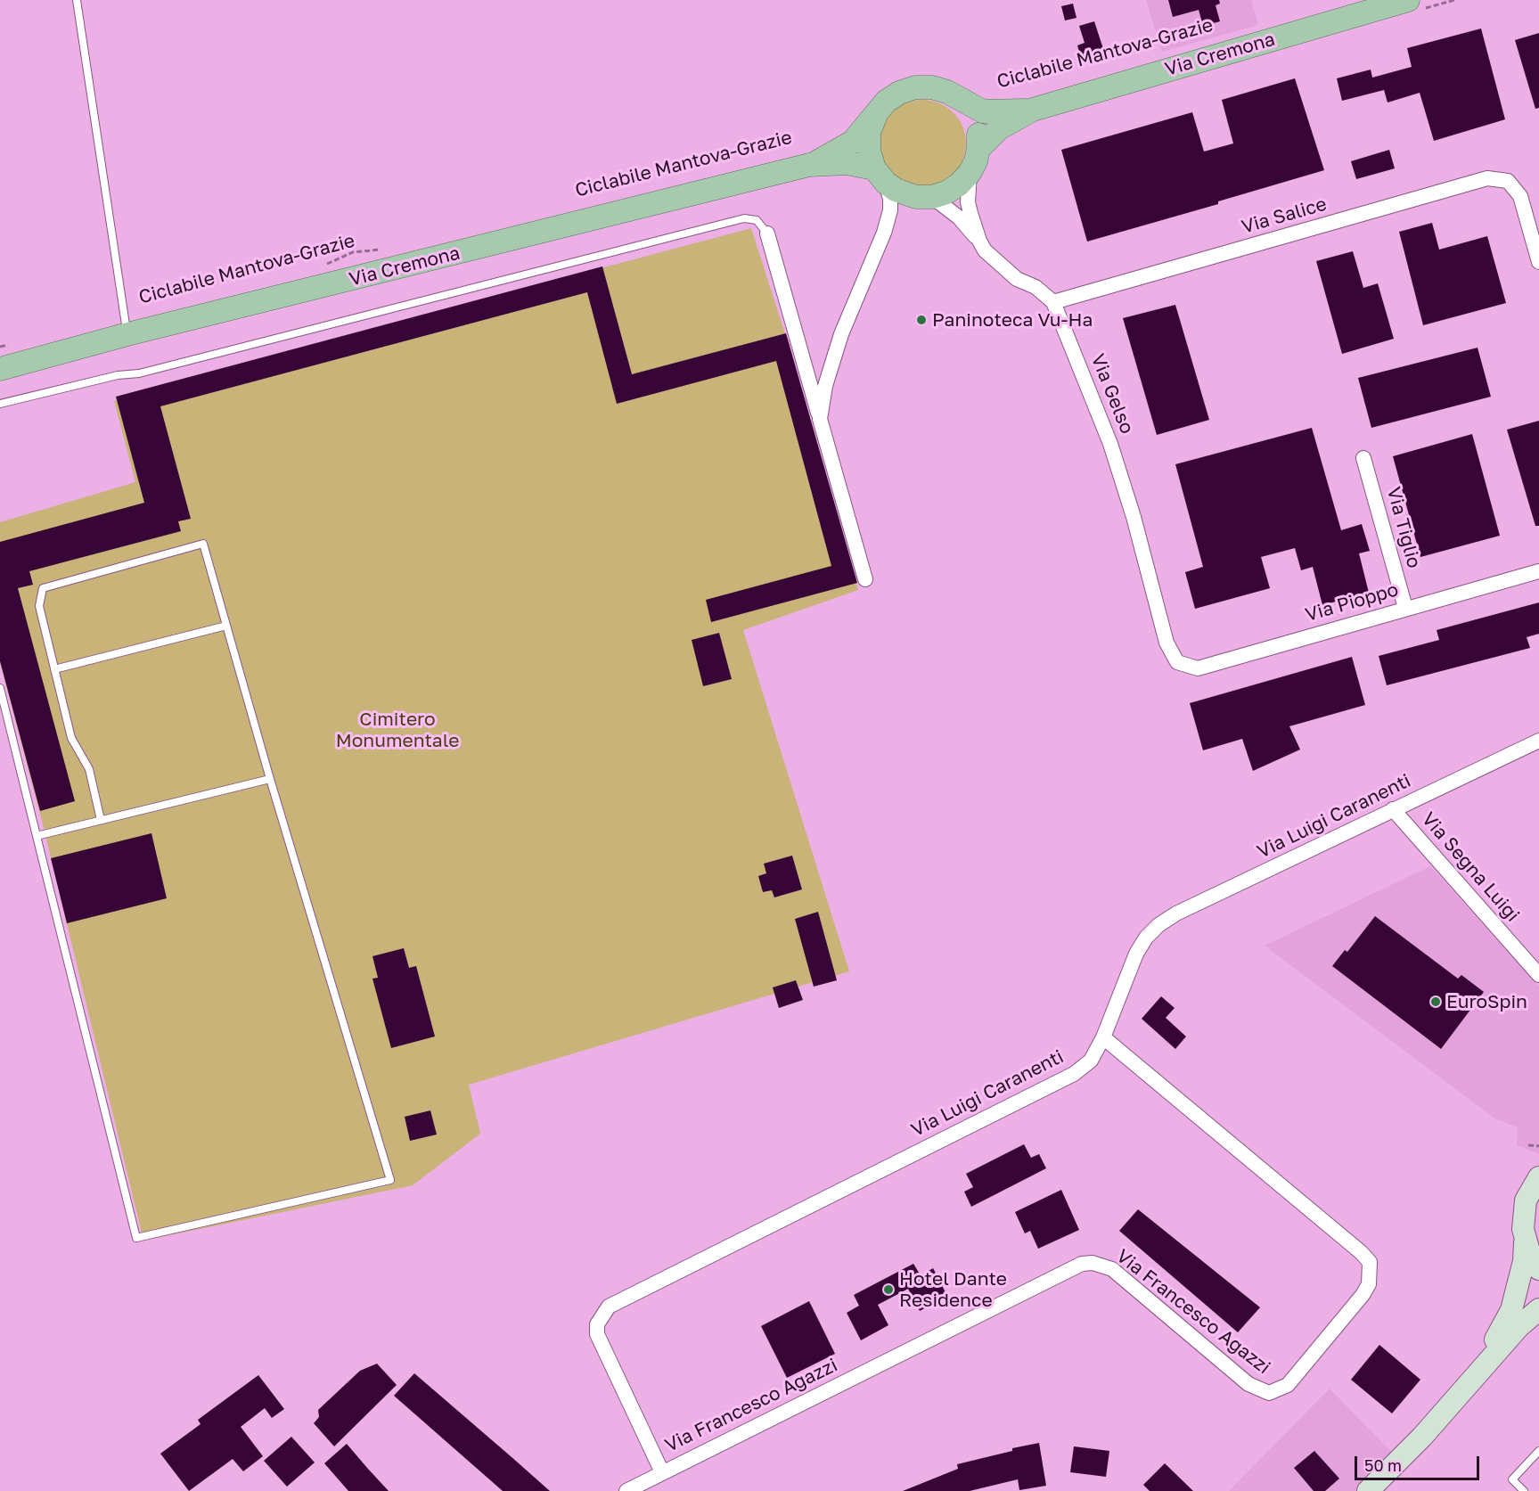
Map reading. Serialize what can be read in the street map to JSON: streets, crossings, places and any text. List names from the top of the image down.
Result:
{
  "streets": {
    "main road": ["Via Cremona"],
    "street": [
      "Via Salice",
      "Via Gelso",
      "Via Tiglio",
      "Via Pioppo",
      "Via Luigi Caranenti",
      "Via Segna Luigi",
      "Via Francesco Agazzi"
    ],
    "path": ["Ciclabile Mantova-Grazie"]
  },
  "crossings": [
    ["Via Cremona", "Via Gelso"],
    ["Via Salice", "Via Gelso"],
    ["Via Gelso", "Via Pioppo"],
    ["Via Tiglio", "Via Pioppo"],
    ["Via Luigi Caranenti", "Via Segna Luigi"],
    ["Via Luigi Caranenti", "Via Francesco Agazzi"]
  ],
  "parks": ["Cimitero Monumentale"],
  "places": ["Paninoteca Vu-Ha", "EuroSpin", "Hotel Dante Residence"],
  "scale_bar": "50 m"
}
